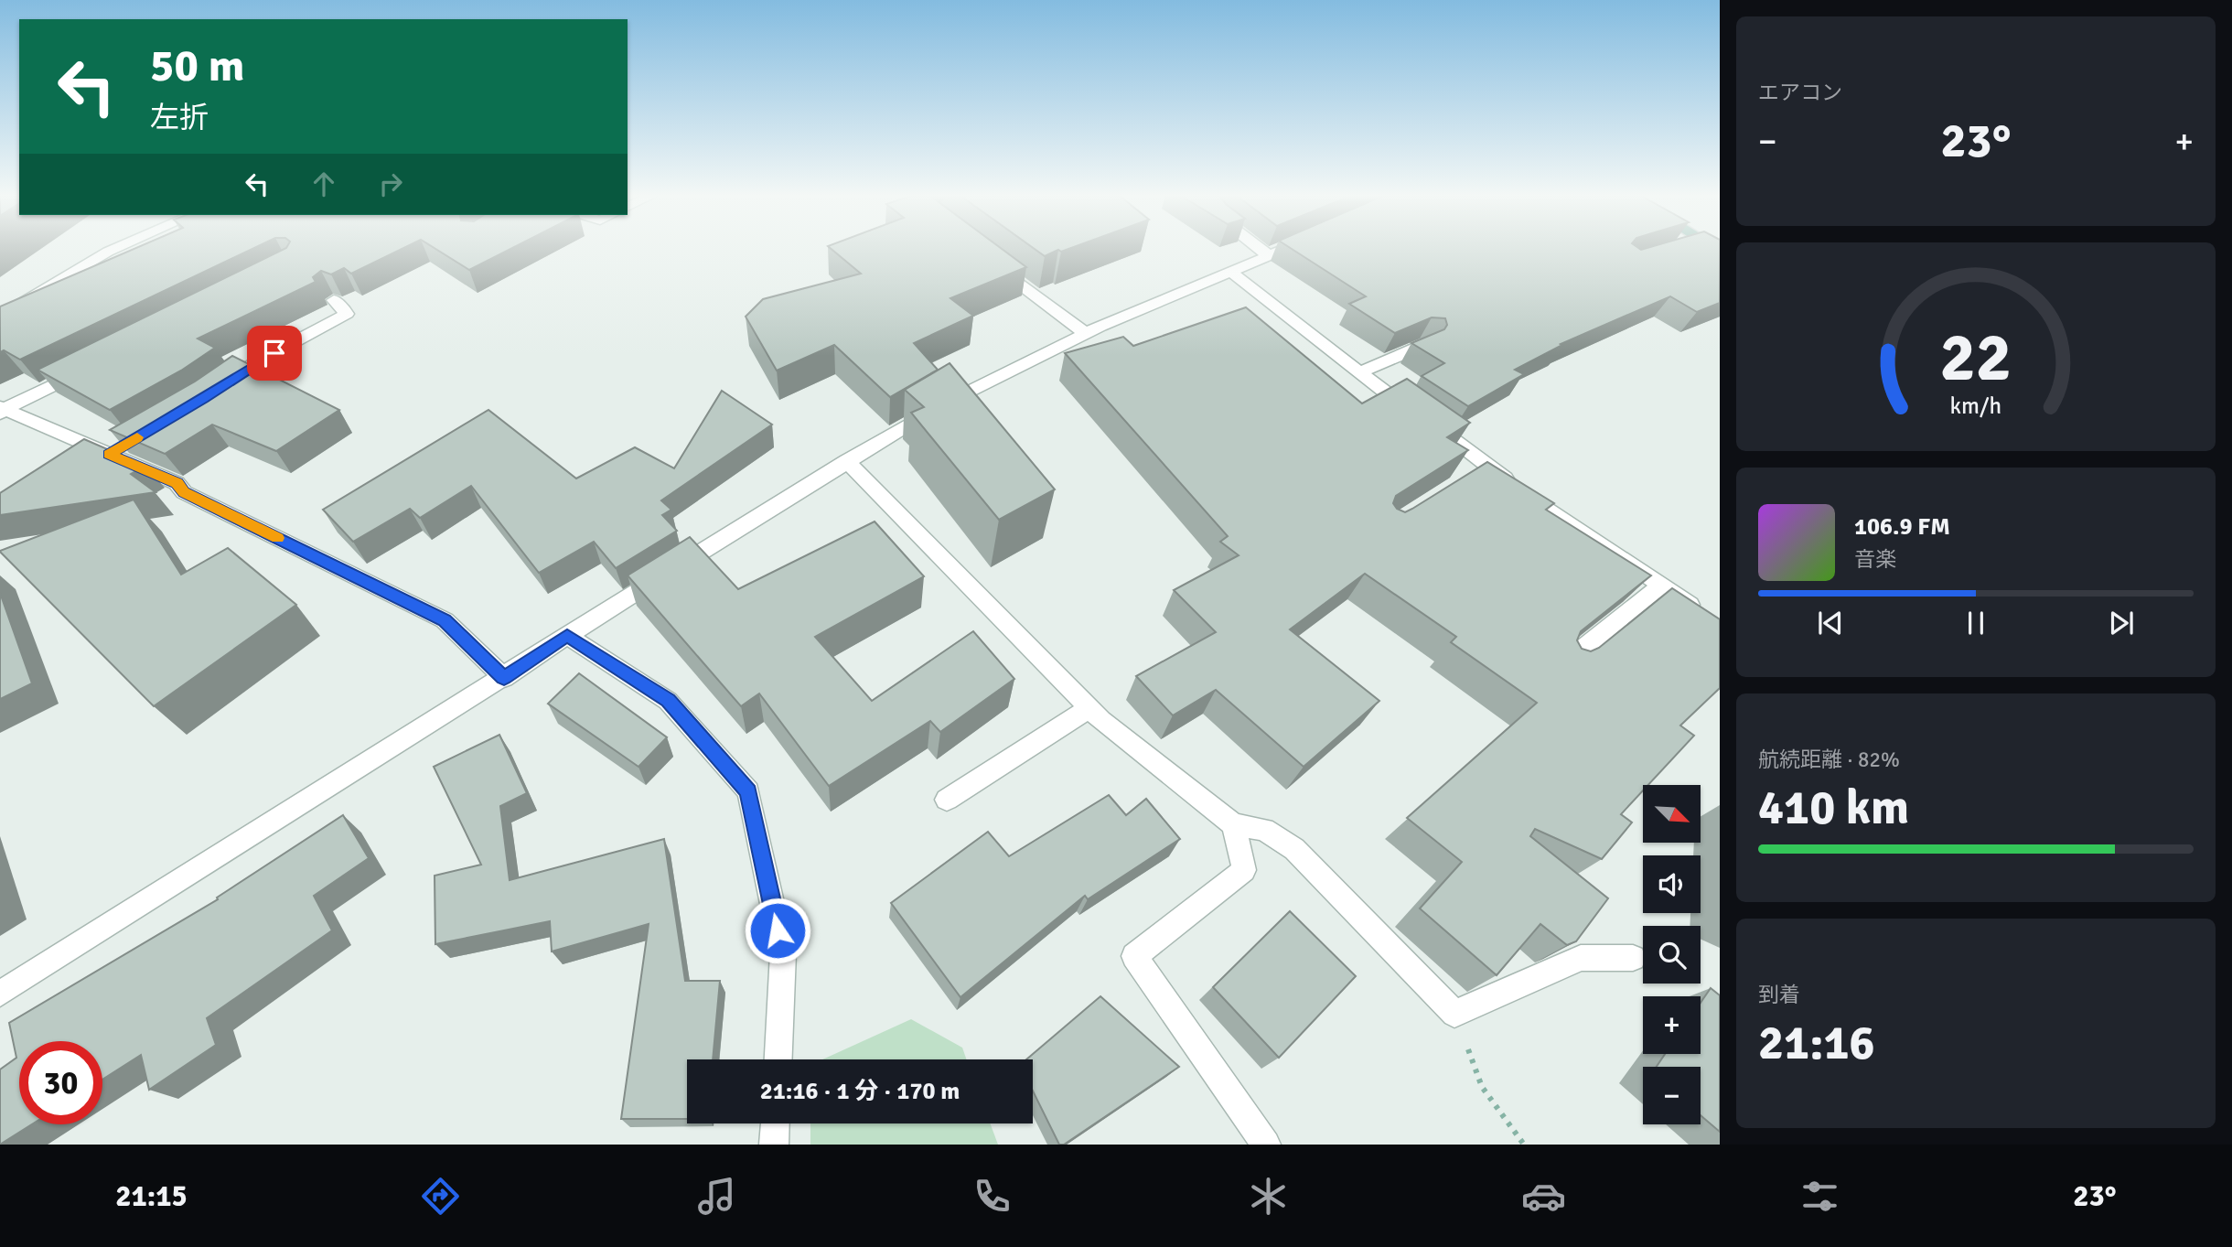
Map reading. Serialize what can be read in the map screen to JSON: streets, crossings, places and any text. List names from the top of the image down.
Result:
{
  "north": "bottom right",
  "page": {
    "tile": [
      "エアコン",
      ["航続距離 · 82%", "410 km"],
      ["到着", "21:16"]
    ],
    "turn": ["50 m", "左折"],
    "heat": ["−", "23°", "+"],
    "song": ["106.9 FM", "音楽"],
    "map_buttons": ["+", "−"],
    "limit": "30",
    "trip": "21:16 · 1 分 · 170 m",
    "tabs": ["21:15", "23°"],
    "gauge": ["22", "km/h"]
  }
}
